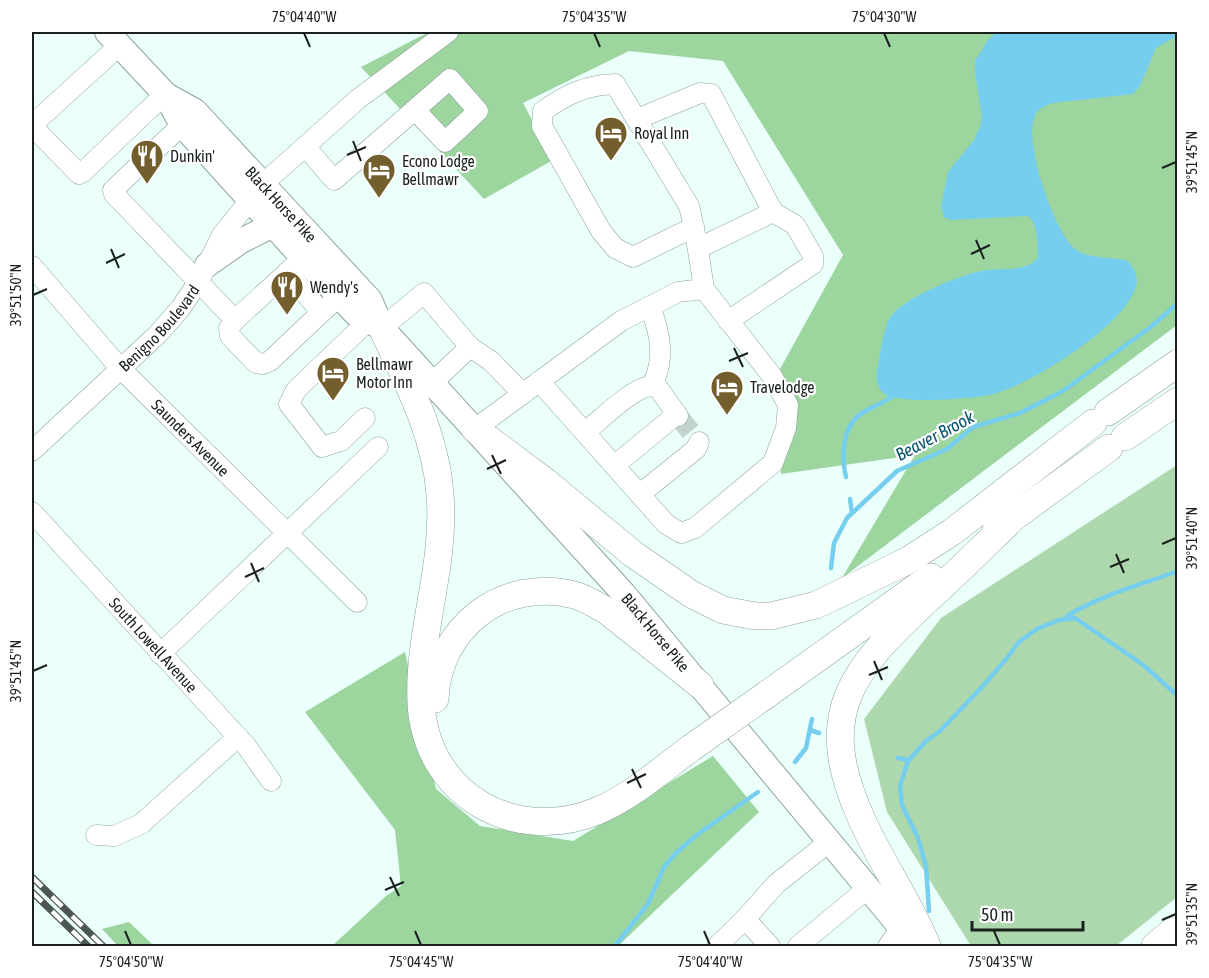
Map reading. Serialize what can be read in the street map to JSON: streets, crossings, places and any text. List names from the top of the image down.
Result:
{
  "streets": {
    "main road": ["Black Horse Pike"],
    "street": ["Benigno Boulevard", "Saunders Avenue", "South Lowell Avenue"]
  },
  "crossings": [
    ["Black Horse Pike", "Benigno Boulevard"],
    ["Benigno Boulevard", "Saunders Avenue"]
  ],
  "water": ["Beaver Brook"],
  "places": {
    "hotel": [
      "Royal Inn",
      "Econo Lodge Bellmawr",
      "Bellmawr Motor Inn",
      "Travelodge"
    ],
    "restaurant": ["Dunkin'", "Wendy's"]
  },
  "scale_bar": "50 m",
  "coordinates": [
    "75°04'40\"W",
    "75°04'35\"W",
    "75°04'30\"W",
    "39°51'45\"N",
    "39°51'50\"N",
    "39°51'40\"N",
    "39°51'35\"N",
    "75°04'50\"W",
    "75°04'45\"W"
  ]
}
